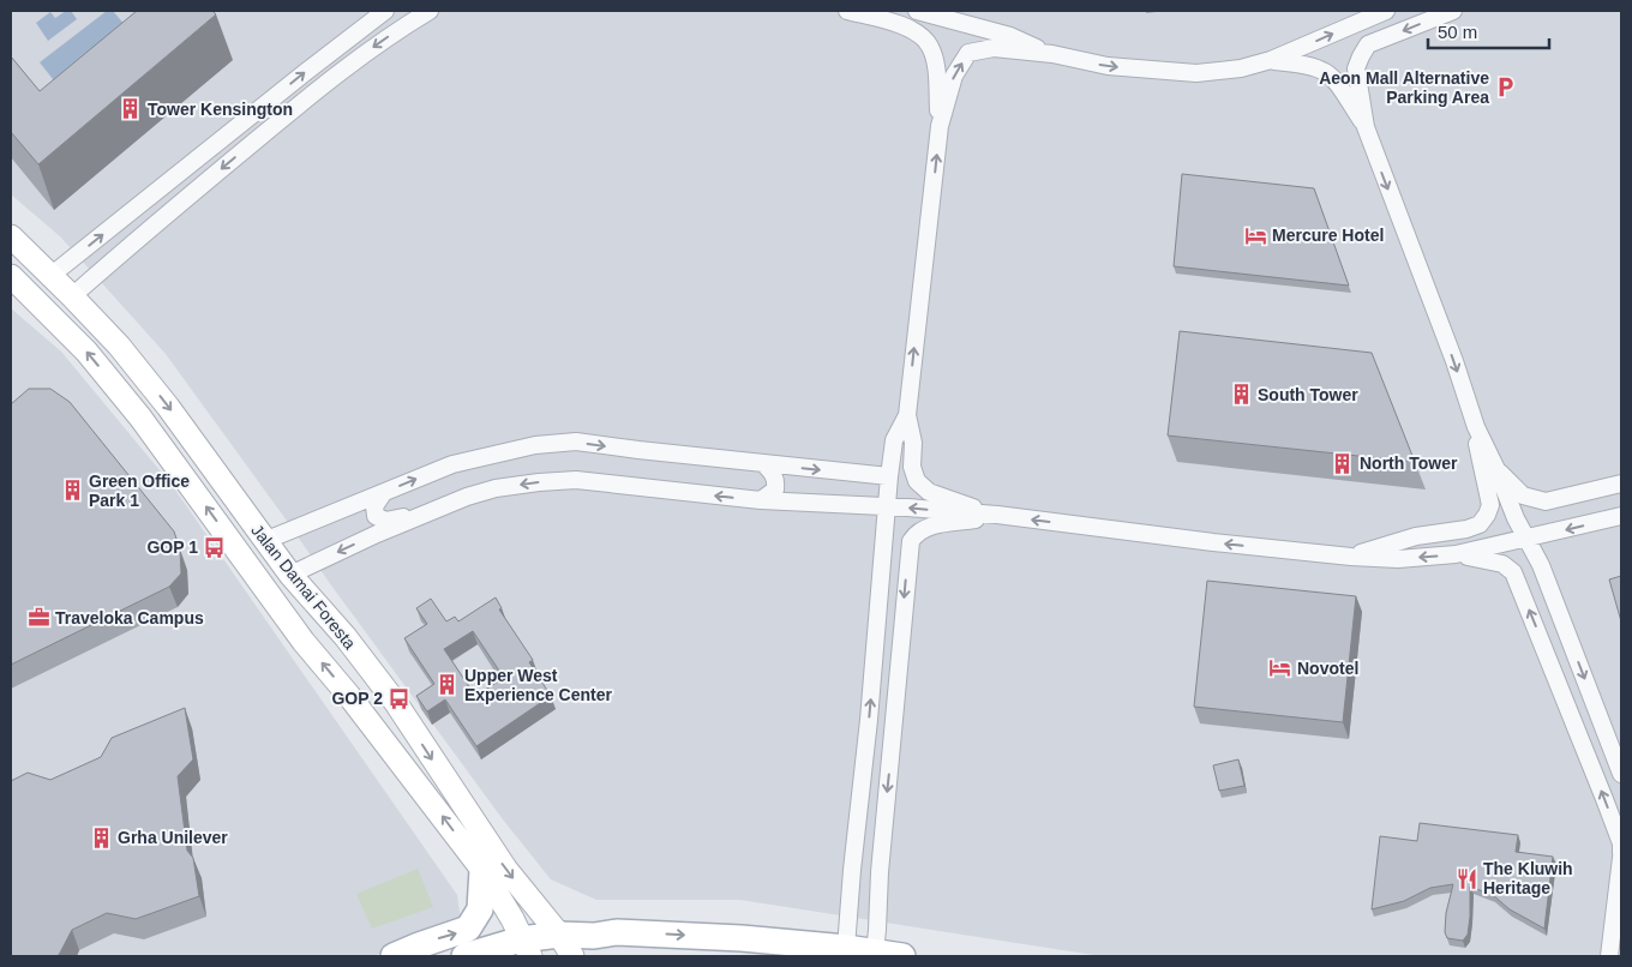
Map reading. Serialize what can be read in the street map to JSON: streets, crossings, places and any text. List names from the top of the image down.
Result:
{
  "streets": {
    "main road": ["Jalan Damai Foresta"]
  },
  "places": {
    "parking": ["Aeon Mall Alternative Parking Area"],
    "building": [
      "Tower Kensington",
      "South Tower",
      "North Tower",
      "Green Office Park 1",
      "Upper West Experience Center",
      "Grha Unilever"
    ],
    "hotel": ["Mercure Hotel", "Novotel"],
    "bus stop": ["GOP 1", "GOP 2"],
    "office": ["Traveloka Campus"],
    "restaurant": ["The Kluwih Heritage"]
  },
  "scale_bar": "50 m"
}
